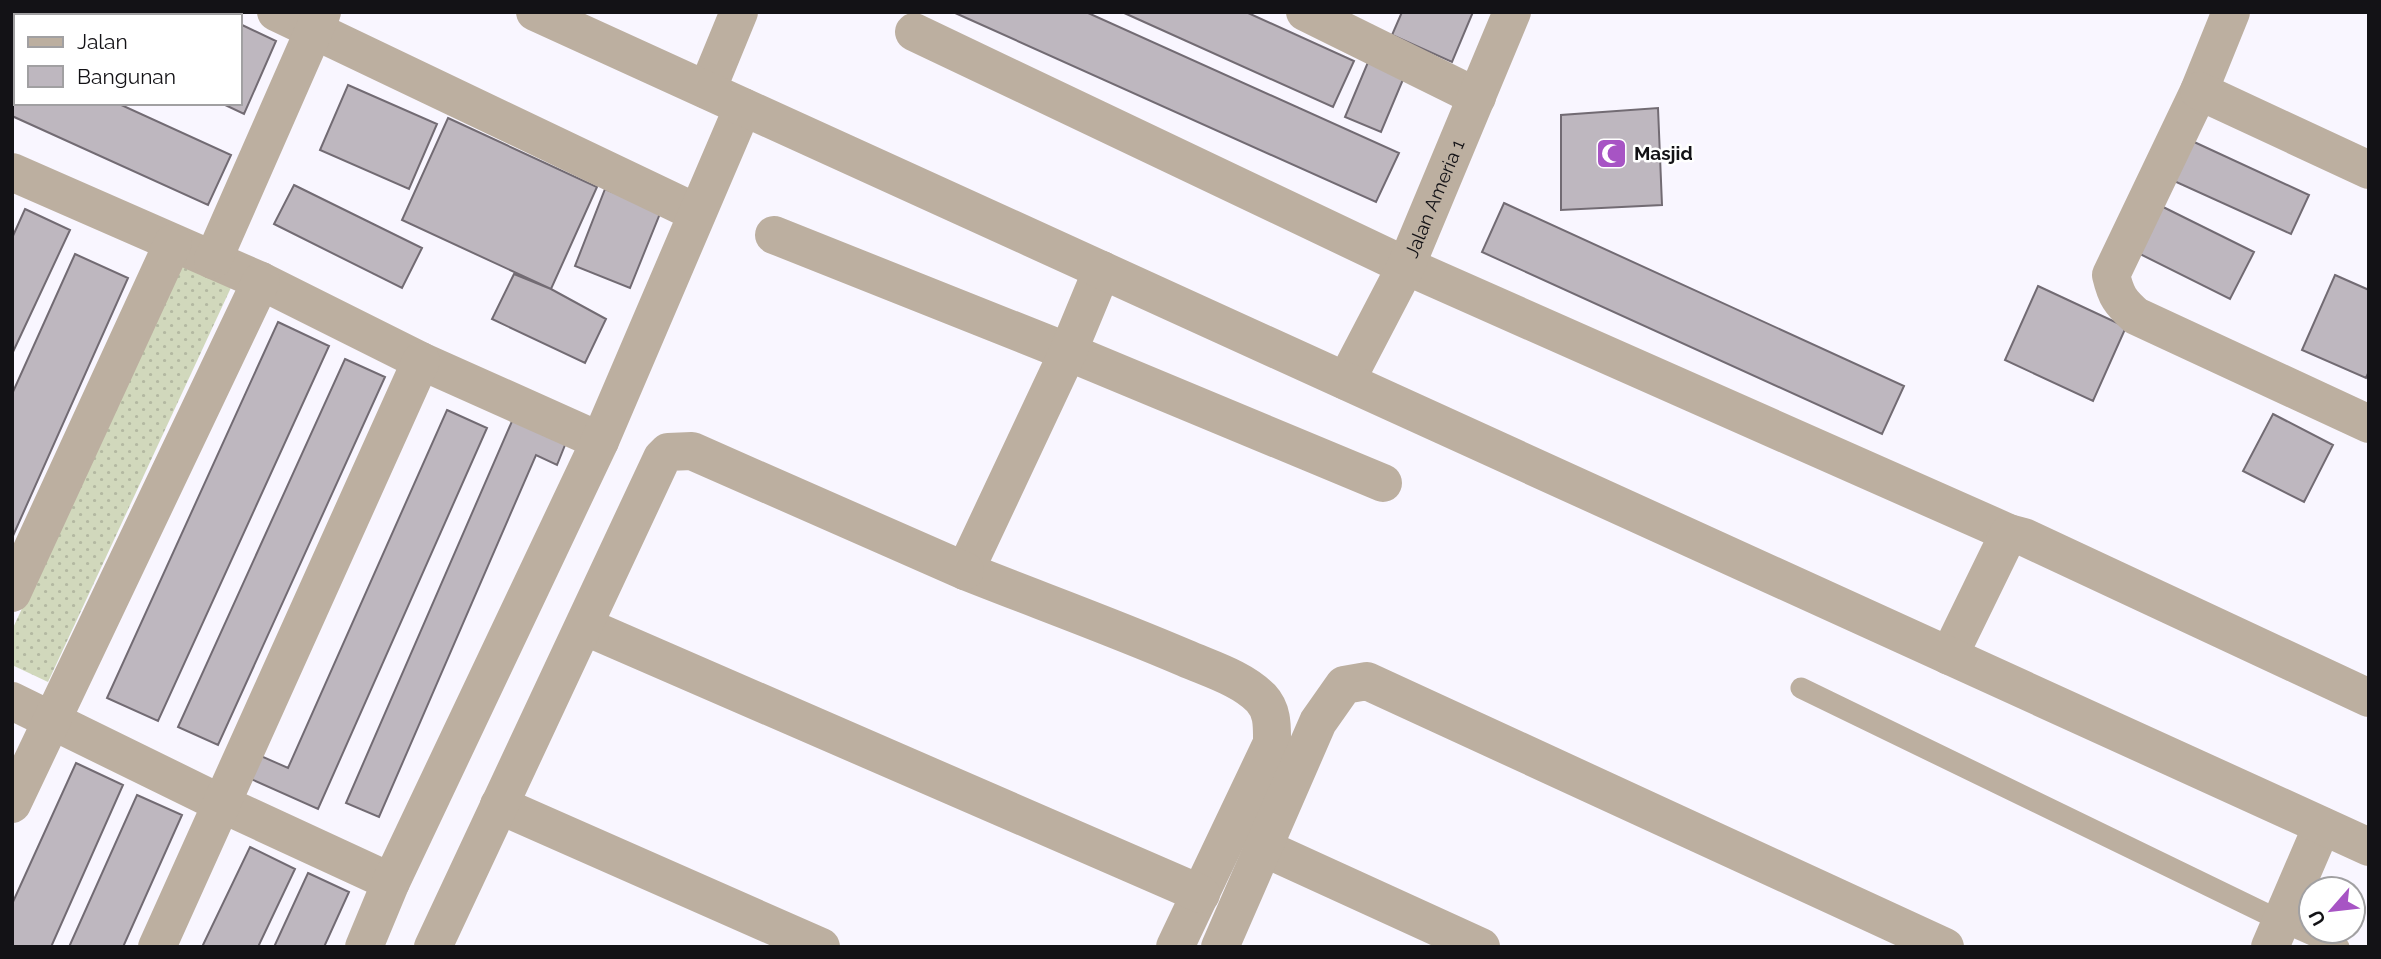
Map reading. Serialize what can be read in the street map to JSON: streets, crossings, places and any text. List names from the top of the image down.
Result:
{
  "streets": {
    "street": ["Jalan Ameria 1"]
  },
  "places": {
    "mosque": ["Masjid"]
  },
  "legend": ["Jalan", "Bangunan"],
  "north": "bottom left"
}
